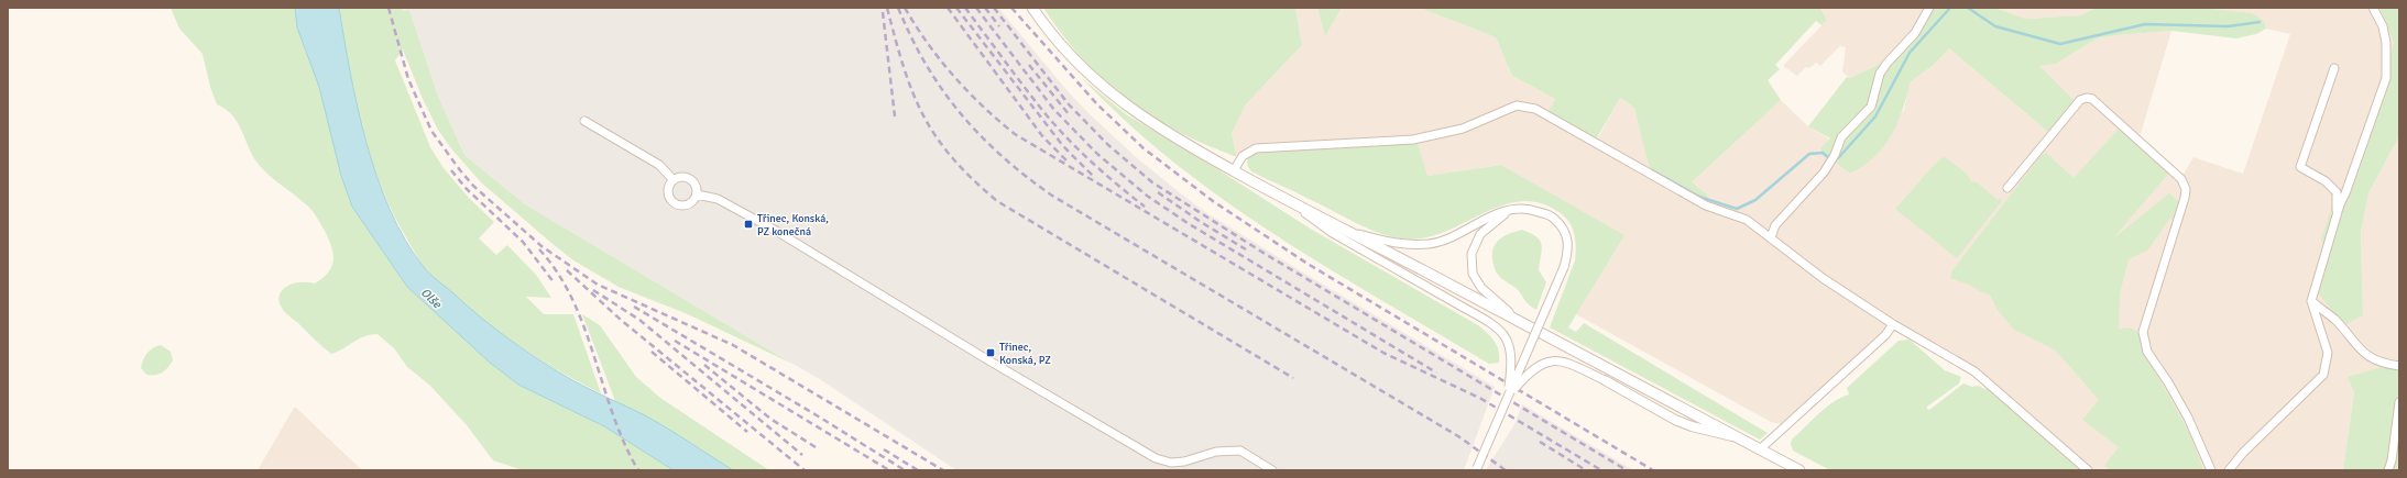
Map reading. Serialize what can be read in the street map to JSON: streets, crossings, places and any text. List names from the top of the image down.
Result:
{
  "water": ["Olše"],
  "places": {
    "transit": ["Třinec, Konská, PZ konečná", "Třinec, Konská, PZ"]
  }
}
